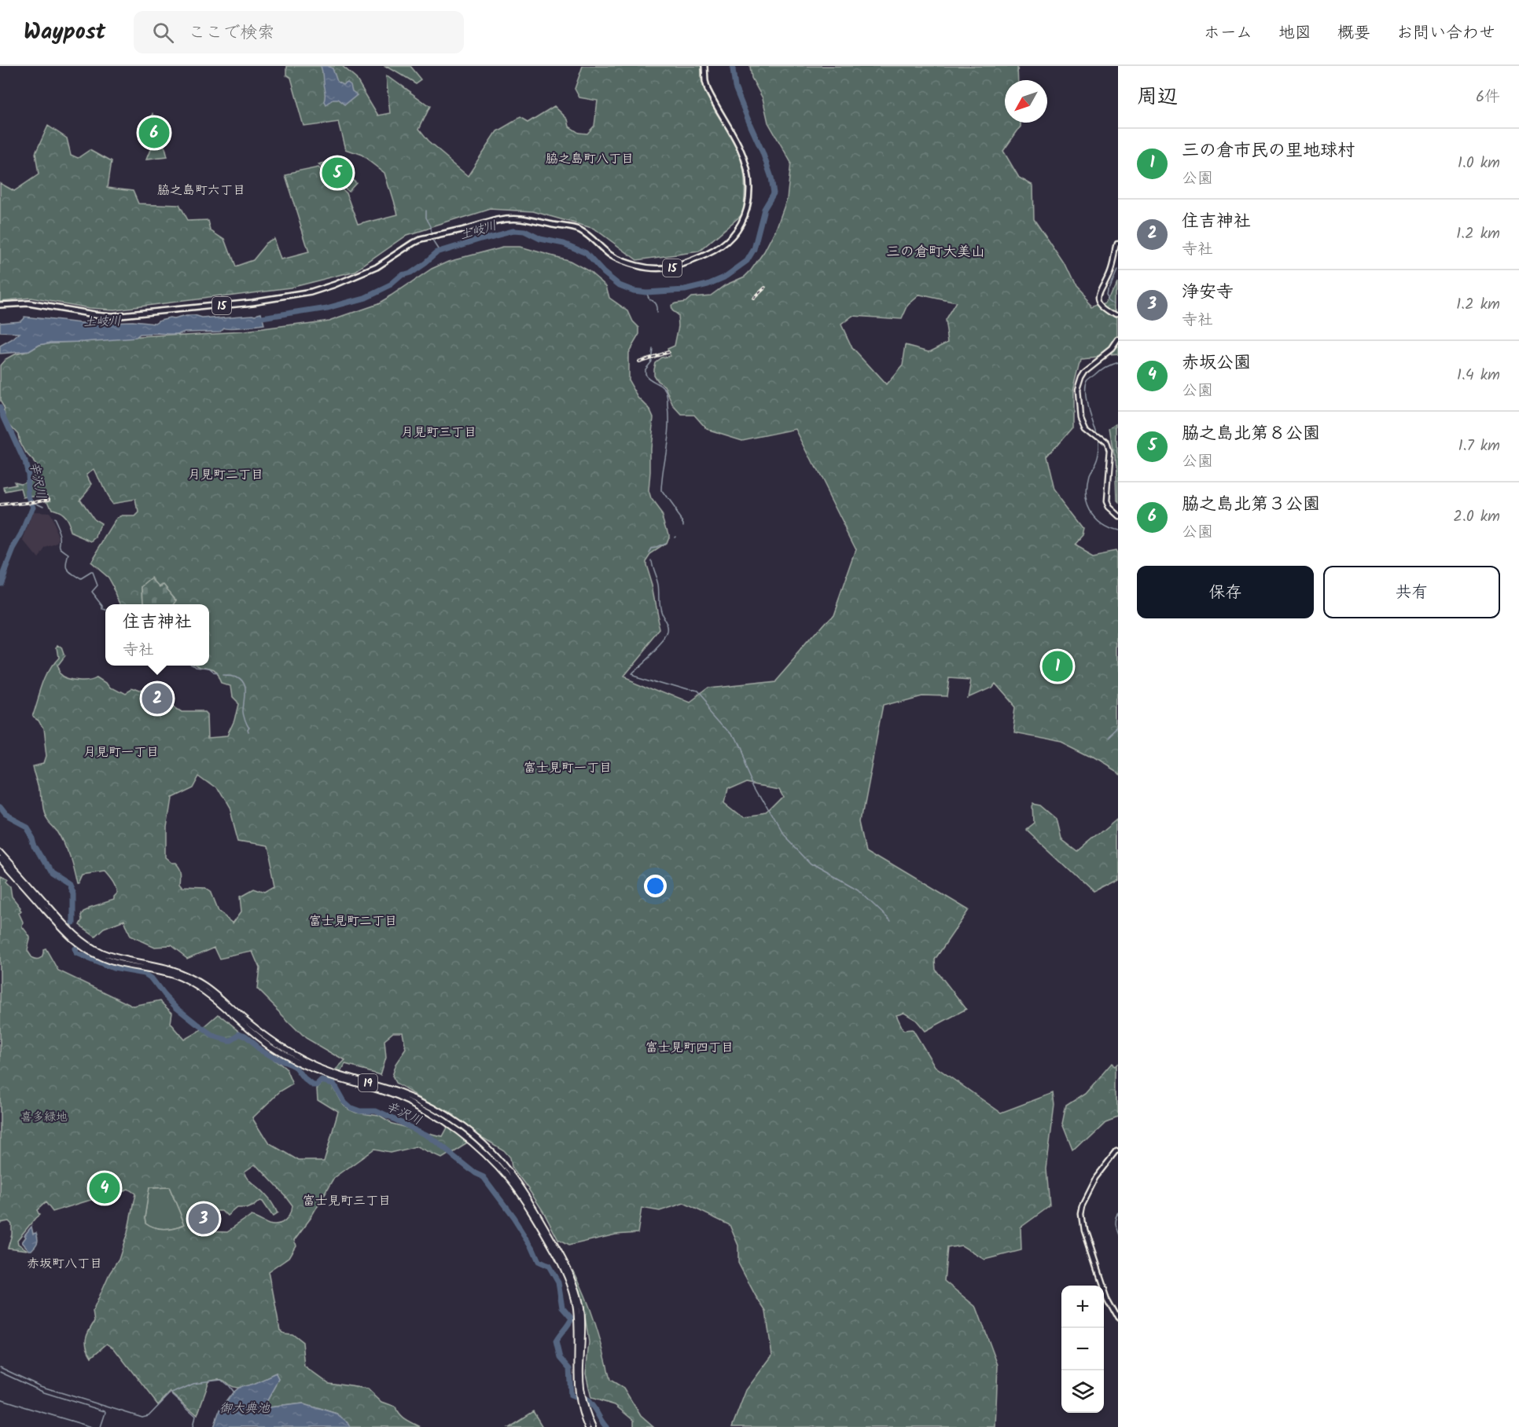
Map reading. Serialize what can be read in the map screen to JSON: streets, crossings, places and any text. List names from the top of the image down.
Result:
{
  "streets": {
    "highway": ["19"],
    "main road": ["15"]
  },
  "districts": [
    "脇之島町八丁目",
    "脇之島町六丁目",
    "三の倉町大美山",
    "月見町三丁目",
    "月見町二丁目",
    "月見町一丁目",
    "富士見町一丁目",
    "富士見町二丁目",
    "富士見町四丁目",
    "富士見町三丁目",
    "赤坂町八丁目"
  ],
  "water": ["土岐川", "辛沢川", "御大典池"],
  "parks": ["喜多緑地"],
  "north": "bottom left",
  "page": {
    "header": "Waypost",
    "search": "ここで検索",
    "nav": [
      "ホーム",
      "地図",
      "概要",
      "お問い合わせ"
    ],
    "heading": ["周辺", "6件"],
    "pins": [
      "6",
      "5",
      "1",
      "2",
      "4",
      "3"
    ],
    "list": [
      {
        "mark": "1",
        "name": "三の倉市民の里地球村",
        "note": "公園",
        "value": "1.0 km"
      },
      {
        "mark": "2",
        "name": "住吉神社",
        "note": "寺社",
        "value": "1.2 km"
      },
      {
        "mark": "3",
        "name": "浄安寺",
        "note": "寺社",
        "value": "1.2 km"
      },
      {
        "mark": "4",
        "name": "赤坂公園",
        "note": "公園",
        "value": "1.4 km"
      },
      {
        "mark": "5",
        "name": "脇之島北第８公園",
        "note": "公園",
        "value": "1.7 km"
      },
      {
        "mark": "6",
        "name": "脇之島北第３公園",
        "note": "公園",
        "value": "2.0 km"
      }
    ],
    "buttons": ["保存", "共有"],
    "popup": ["住吉神社", "寺社"],
    "map_buttons": ["+", "−"]
  }
}
